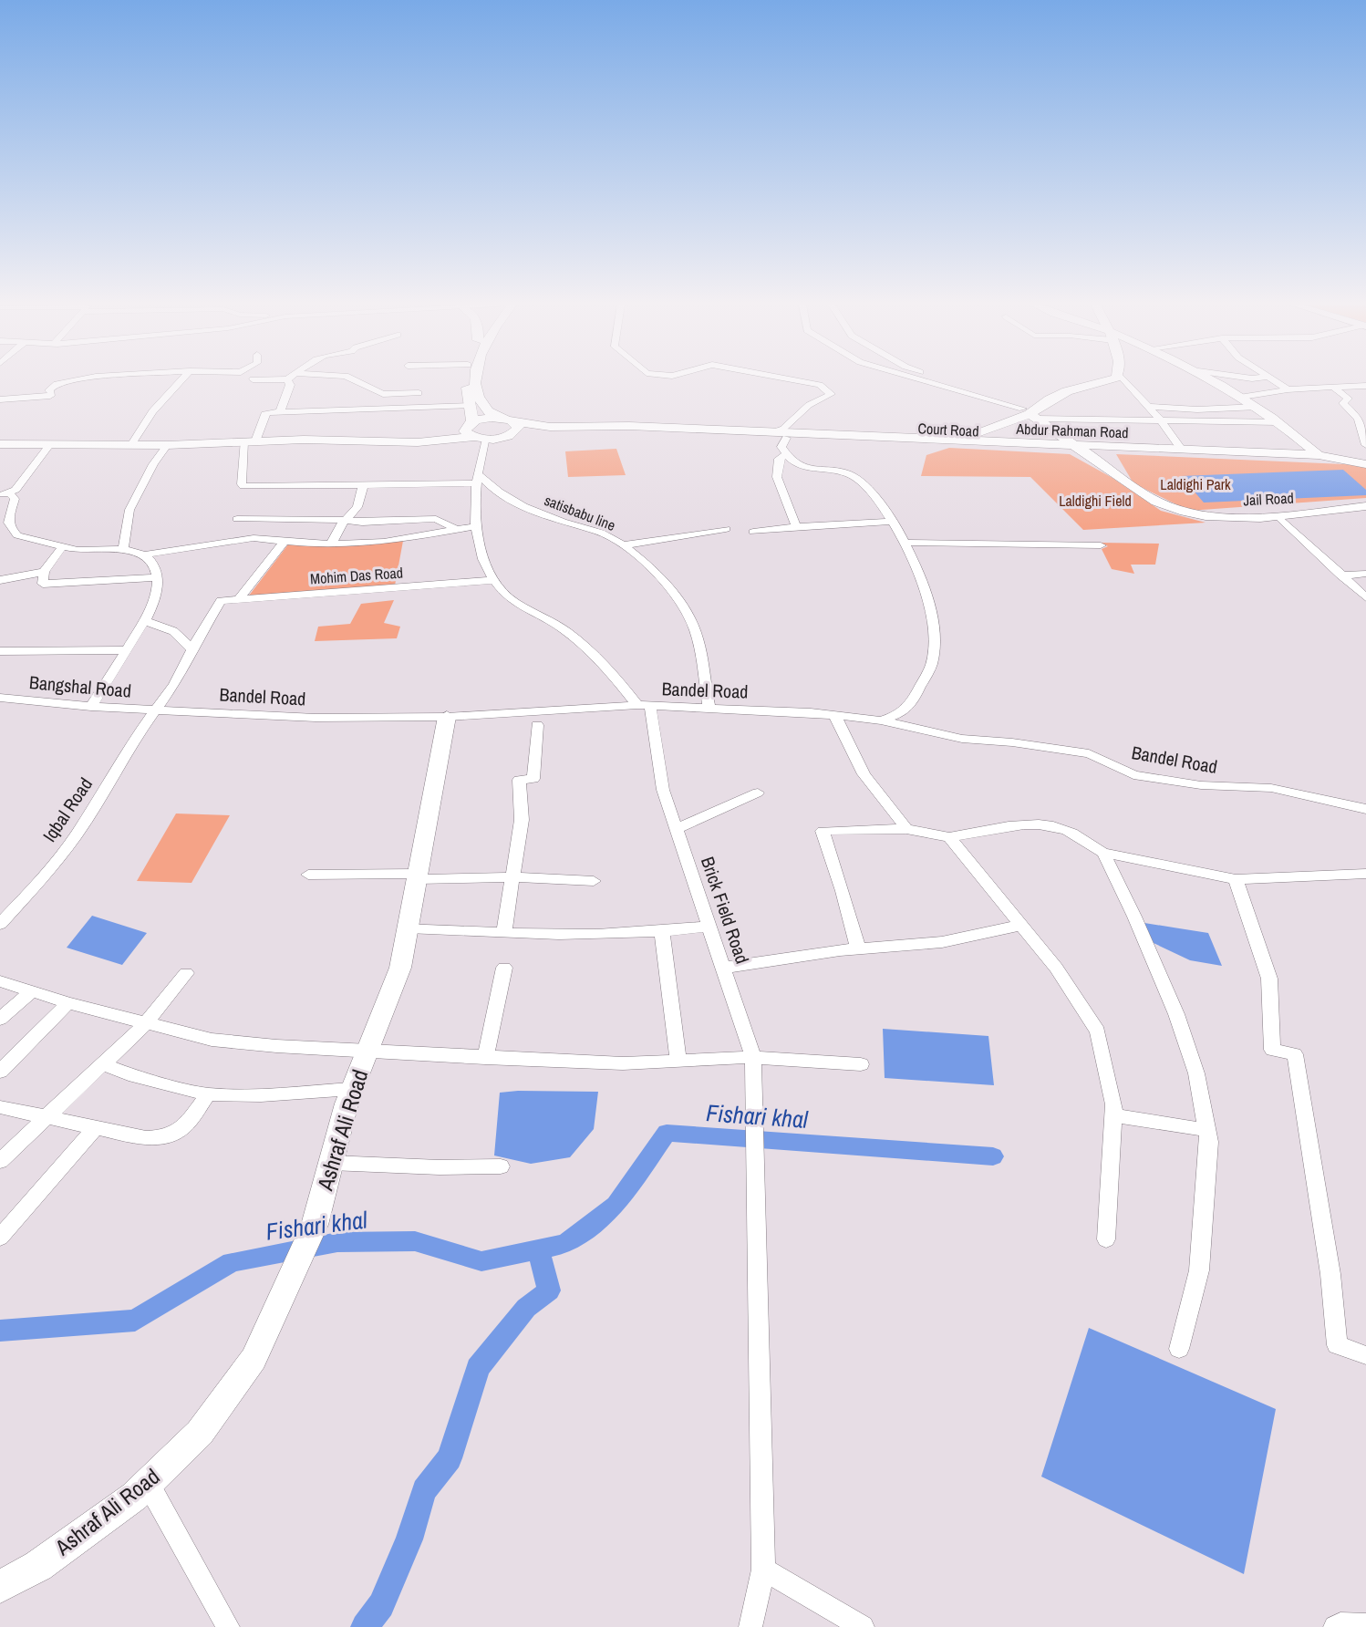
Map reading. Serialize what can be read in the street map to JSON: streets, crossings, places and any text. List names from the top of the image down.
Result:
{
  "streets": {
    "main road": [
      "Court Road",
      "Abdur Rahman Road",
      "Jail Road",
      "Ashraf Ali Road"
    ],
    "street": [
      "satisbabu line",
      "Mohim Das Road",
      "Bangshal Road",
      "Bandel Road",
      "Iqbal Road",
      "Brick Field Road"
    ]
  },
  "crossings": [
    ["Court Road", "Jail Road"],
    ["Abdur Rahman Road", "Jail Road"],
    ["satisbabu line", "Bandel Road"],
    ["Bangshal Road", "Bandel Road"],
    ["Bangshal Road", "Iqbal Road"],
    ["Bandel Road", "Iqbal Road"],
    ["Bandel Road", "Brick Field Road"],
    ["Bandel Road", "Ashraf Ali Road"]
  ],
  "water": ["Fishari khal"],
  "parks": ["Laldighi Park", "Laldighi Field"]
}
